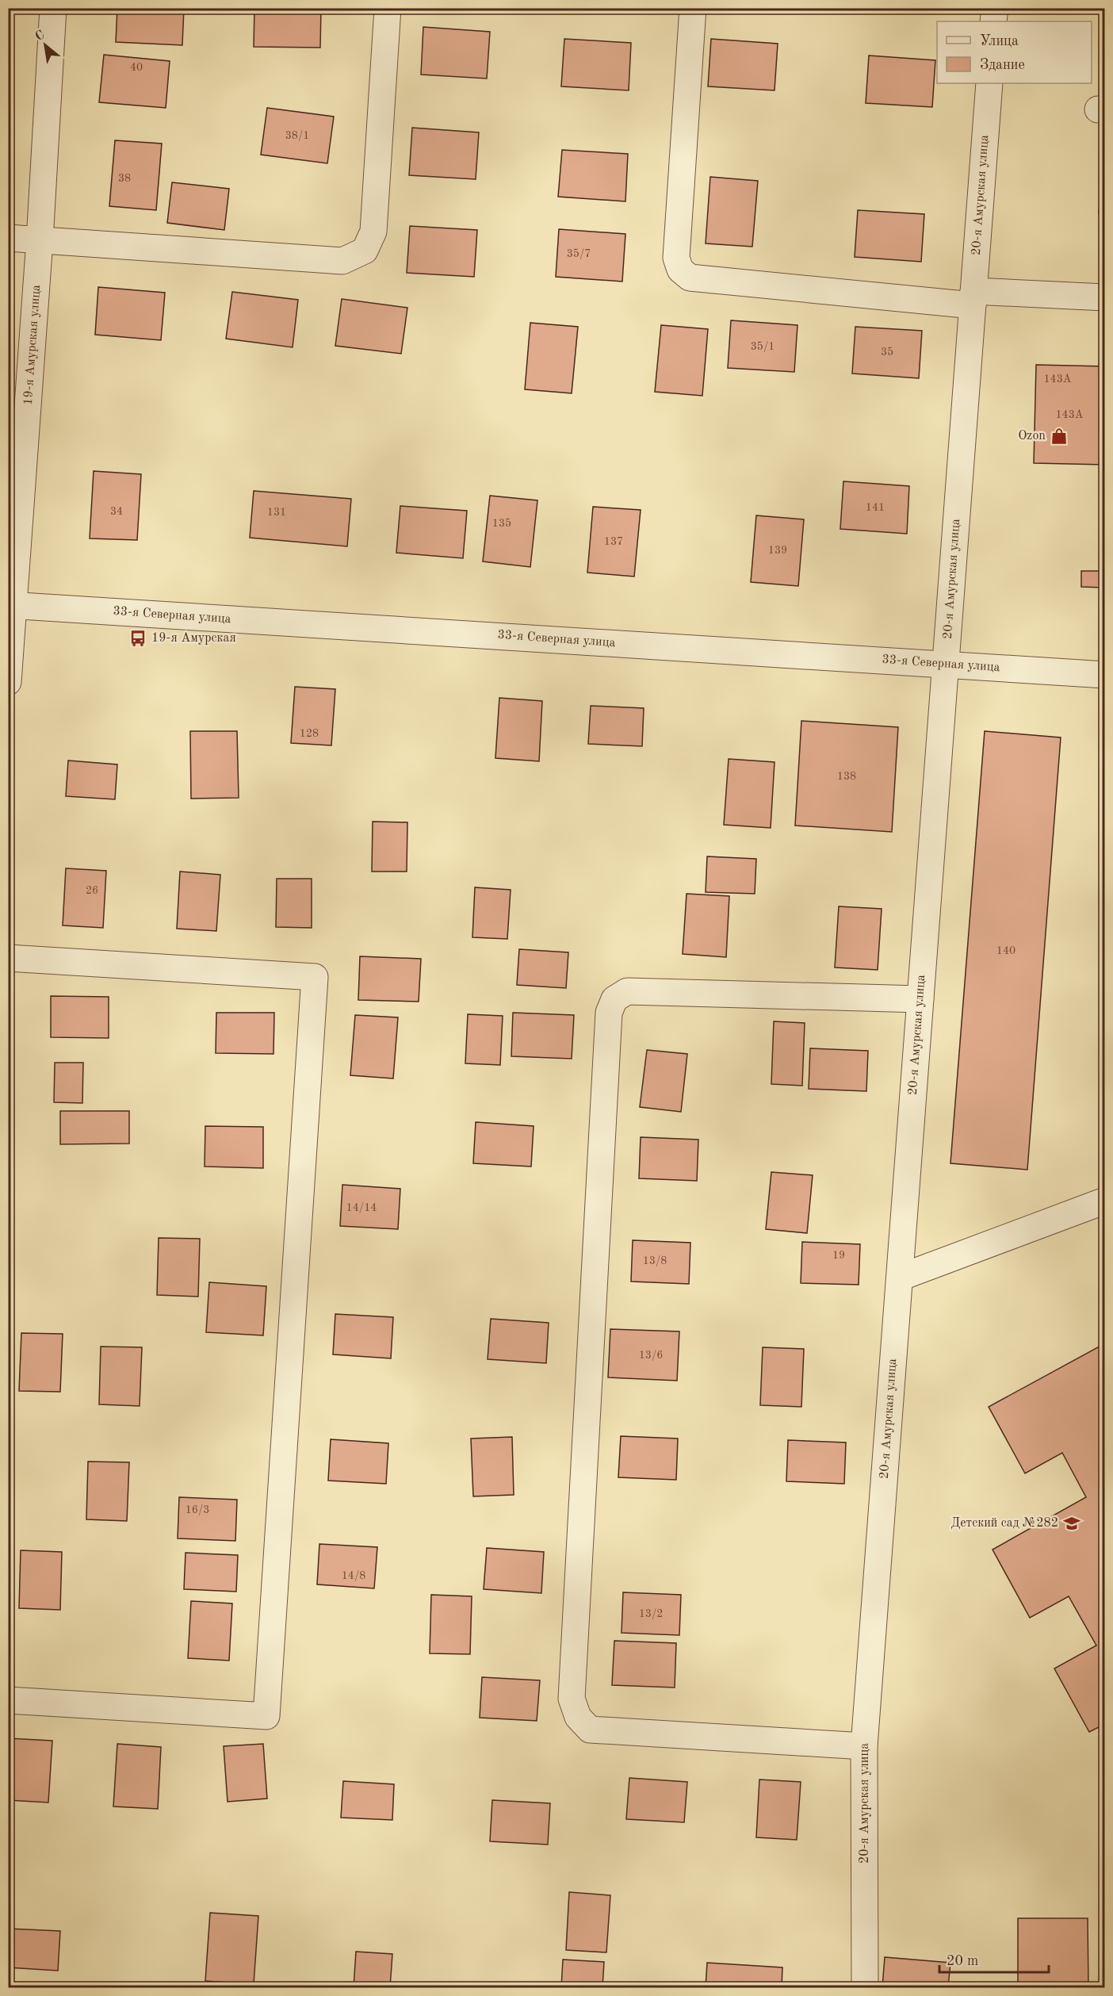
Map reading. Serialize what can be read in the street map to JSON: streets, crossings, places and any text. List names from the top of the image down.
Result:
{
  "streets": {
    "street": ["20-я Амурская улица", "19-я Амурская улица", "33-я Северная улица"]
  },
  "crossings": [
    ["20-я Амурская улица", "33-я Северная улица"],
    ["19-я Амурская улица", "33-я Северная улица"]
  ],
  "places": {
    "shop": ["Ozon"],
    "bus stop": ["19-я Амурская"],
    "school or university": ["Детский сад №282"]
  },
  "house_numbers": [
    "40",
    "38/1",
    "38",
    "35/7",
    "35/1",
    "35",
    "143А",
    "143А",
    "141",
    "34",
    "131",
    "135",
    "137",
    "139",
    "128",
    "138",
    "26",
    "140",
    "14/14",
    "19",
    "13/8",
    "13/6",
    "16/3",
    "14/8",
    "13/2"
  ],
  "legend": ["Улица", "Здание"],
  "scale_bar": "20 m",
  "north": "top left"
}
